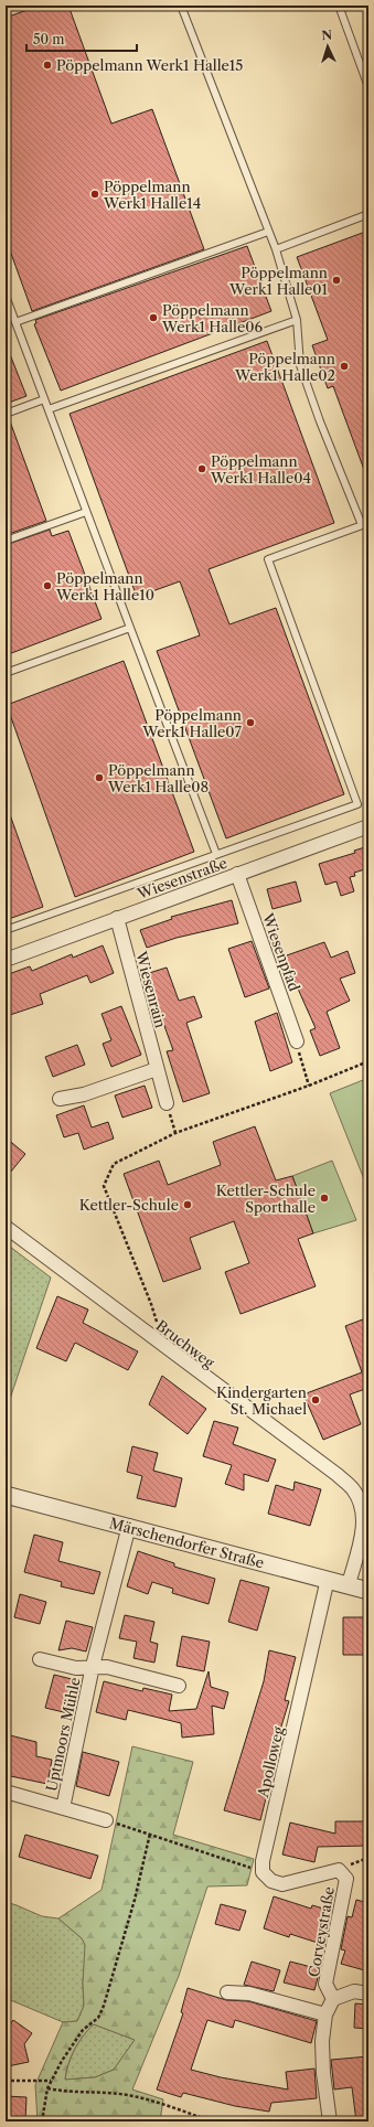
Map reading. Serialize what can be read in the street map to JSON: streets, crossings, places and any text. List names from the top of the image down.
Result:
{
  "streets": {
    "street": [
      "Wiesenstraße",
      "Wiesenpfad",
      "Wiesenrain",
      "Bruchweg",
      "Märschendorfer Straße",
      "Uptmoors Mühle",
      "Apolloweg",
      "Corveystraße"
    ]
  },
  "crossings": [
    ["Wiesenstraße", "Wiesenpfad"],
    ["Wiesenstraße", "Wiesenrain"],
    ["Bruchweg", "Märschendorfer Straße"],
    ["Märschendorfer Straße", "Uptmoors Mühle"],
    ["Märschendorfer Straße", "Apolloweg"],
    ["Apolloweg", "Corveystraße"]
  ],
  "places": [
    "Pöppelmann Werk1 Halle15",
    "Pöppelmann Werk1 Halle14",
    "Pöppelmann Werk1 Halle01",
    "Pöppelmann Werk1 Halle06",
    "Pöppelmann Werk1 Halle02",
    "Pöppelmann Werk1 Halle04",
    "Pöppelmann Werk1 Halle10",
    "Pöppelmann Werk1 Halle07",
    "Pöppelmann Werk1 Halle08",
    "Kettler-Schule Sporthalle",
    "Kettler-Schule",
    "Kindergarten St. Michael"
  ],
  "scale_bar": "50 m",
  "north": "top"
}
